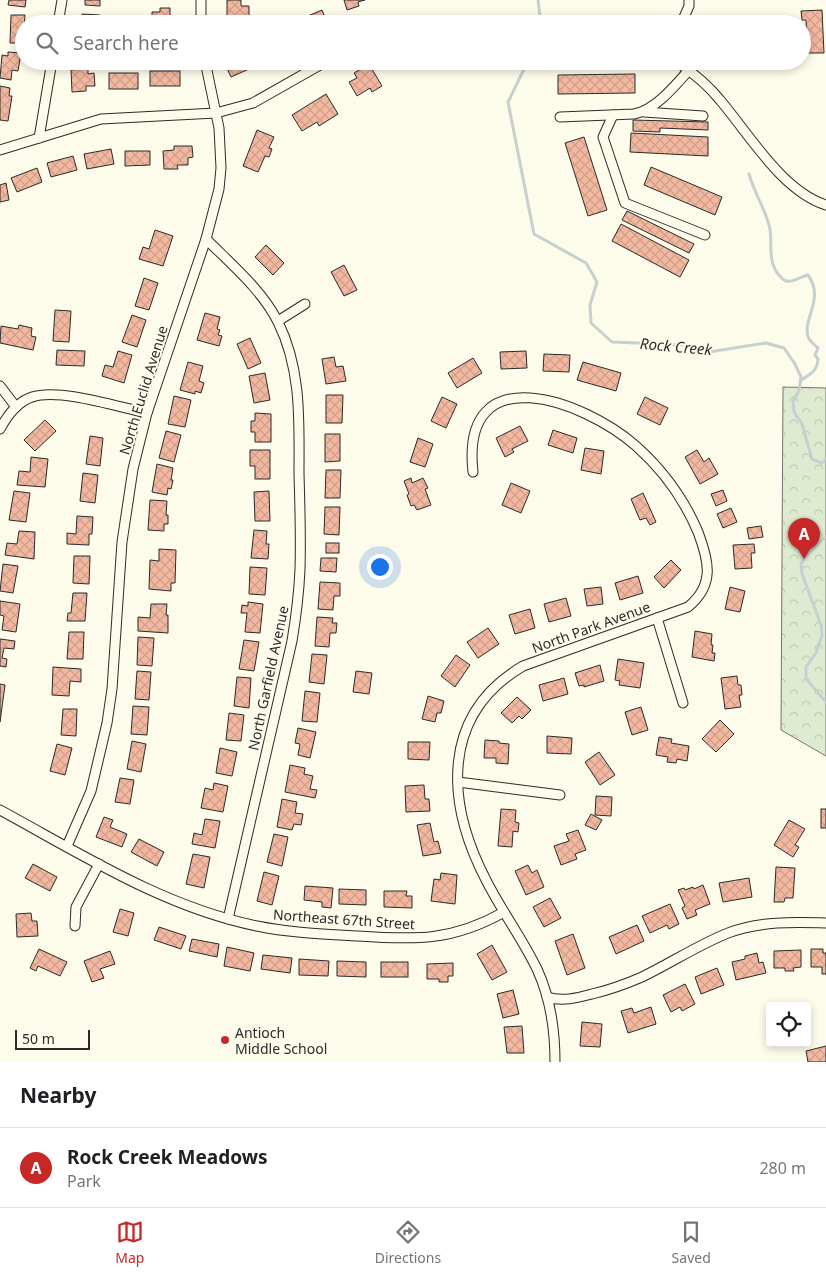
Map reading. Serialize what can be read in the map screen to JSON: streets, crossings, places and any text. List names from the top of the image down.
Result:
{
  "streets": {
    "street": [
      "North Euclid Avenue",
      "North Park Avenue",
      "North Garfield Avenue",
      "Northeast 67th Street"
    ]
  },
  "crossings": [
    ["North Euclid Avenue", "North Garfield Avenue"],
    ["North Euclid Avenue", "Northeast 67th Street"],
    ["North Park Avenue", "Northeast 67th Street"],
    ["North Garfield Avenue", "Northeast 67th Street"]
  ],
  "water": ["Rock Creek"],
  "places": ["Antioch Middle School"],
  "scale_bar": "50 m",
  "page": {
    "search": "Search here",
    "pins": "A",
    "scale": "50 m",
    "heading": "Nearby",
    "list": [
      {
        "mark": "A",
        "name": "Rock Creek Meadows",
        "note": "Park",
        "value": "280 m"
      }
    ],
    "nav": ["Map", "Directions", "Saved"]
  }
}
